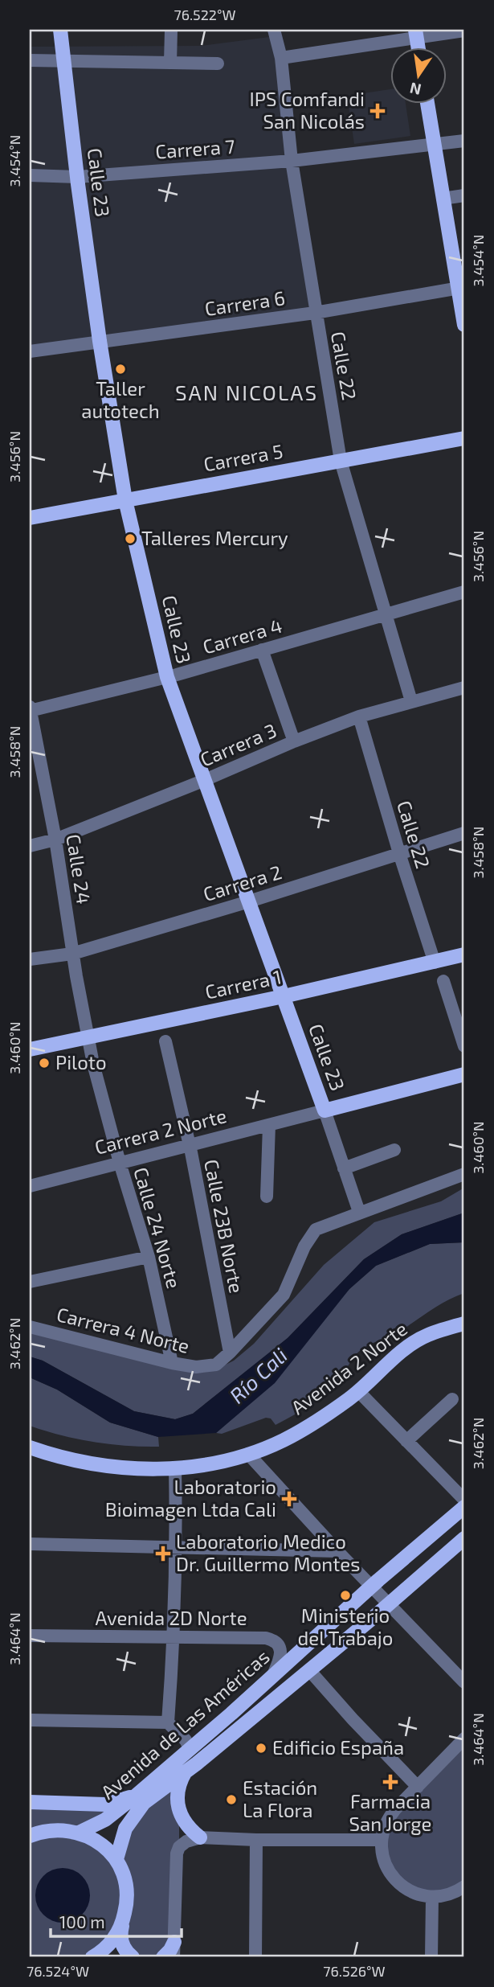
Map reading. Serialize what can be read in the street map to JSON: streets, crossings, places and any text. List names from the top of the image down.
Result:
{
  "streets": {
    "main road": [
      "Calle 23",
      "Carrera 5",
      "Carrera 1",
      "Carrera 2 Norte",
      "Avenida 2 Norte",
      "Avenida de Las Américas"
    ],
    "street": [
      "Carrera 7",
      "Carrera 6",
      "Calle 22",
      "Carrera 4",
      "Carrera 3",
      "Calle 24",
      "Carrera 2",
      "Calle 23B Norte",
      "Calle 24 Norte",
      "Carrera 4 Norte",
      "Avenida 2D Norte"
    ]
  },
  "crossings": [
    ["Carrera 7", "Calle 23"],
    ["Carrera 7", "Calle 22"],
    ["Calle 23", "Carrera 6"],
    ["Calle 23", "Carrera 5"],
    ["Calle 23", "Carrera 4"],
    ["Calle 23", "Carrera 3"],
    ["Calle 23", "Carrera 2"],
    ["Calle 23", "Carrera 1"],
    ["Calle 23", "Carrera 2 Norte"],
    ["Calle 23", "Carrera 4 Norte"],
    ["Carrera 6", "Calle 22"],
    ["Calle 22", "Carrera 5"],
    ["Calle 22", "Carrera 4"],
    ["Calle 22", "Carrera 3"],
    ["Calle 22", "Carrera 2"],
    ["Calle 22", "Carrera 1"],
    ["Carrera 4", "Calle 24"],
    ["Carrera 3", "Calle 24"],
    ["Calle 24", "Carrera 2"],
    ["Calle 24", "Carrera 1"],
    ["Calle 24", "Calle 24 Norte"],
    ["Carrera 1", "Calle 24 Norte"],
    ["Carrera 2 Norte", "Calle 23B Norte"],
    ["Carrera 2 Norte", "Calle 24 Norte"],
    ["Calle 23B Norte", "Carrera 4 Norte"],
    ["Calle 24 Norte", "Carrera 4 Norte"],
    ["Avenida 2D Norte", "Avenida de Las Américas"]
  ],
  "districts": ["SAN NICOLAS"],
  "water": ["Río Cali"],
  "places": {
    "health": [
      "IPS Comfandi San Nicolás",
      "Laboratorio Bioimagen Ltda Cali",
      "Laboratorio Medico Dr. Guillermo Montes",
      "Farmacia San Jorge"
    ],
    "other": [
      "Taller autotech",
      "Talleres Mercury",
      "Piloto",
      "Ministerio del Trabajo",
      "Edificio España",
      "Estación La Flora"
    ]
  },
  "scale_bar": "100 m",
  "north": "bottom",
  "coordinates": [
    "76.522°W",
    "3.454°N",
    "3.456°N",
    "3.458°N",
    "3.460°N",
    "3.462°N",
    "3.464°N",
    "76.524°W",
    "76.526°W"
  ]
}
